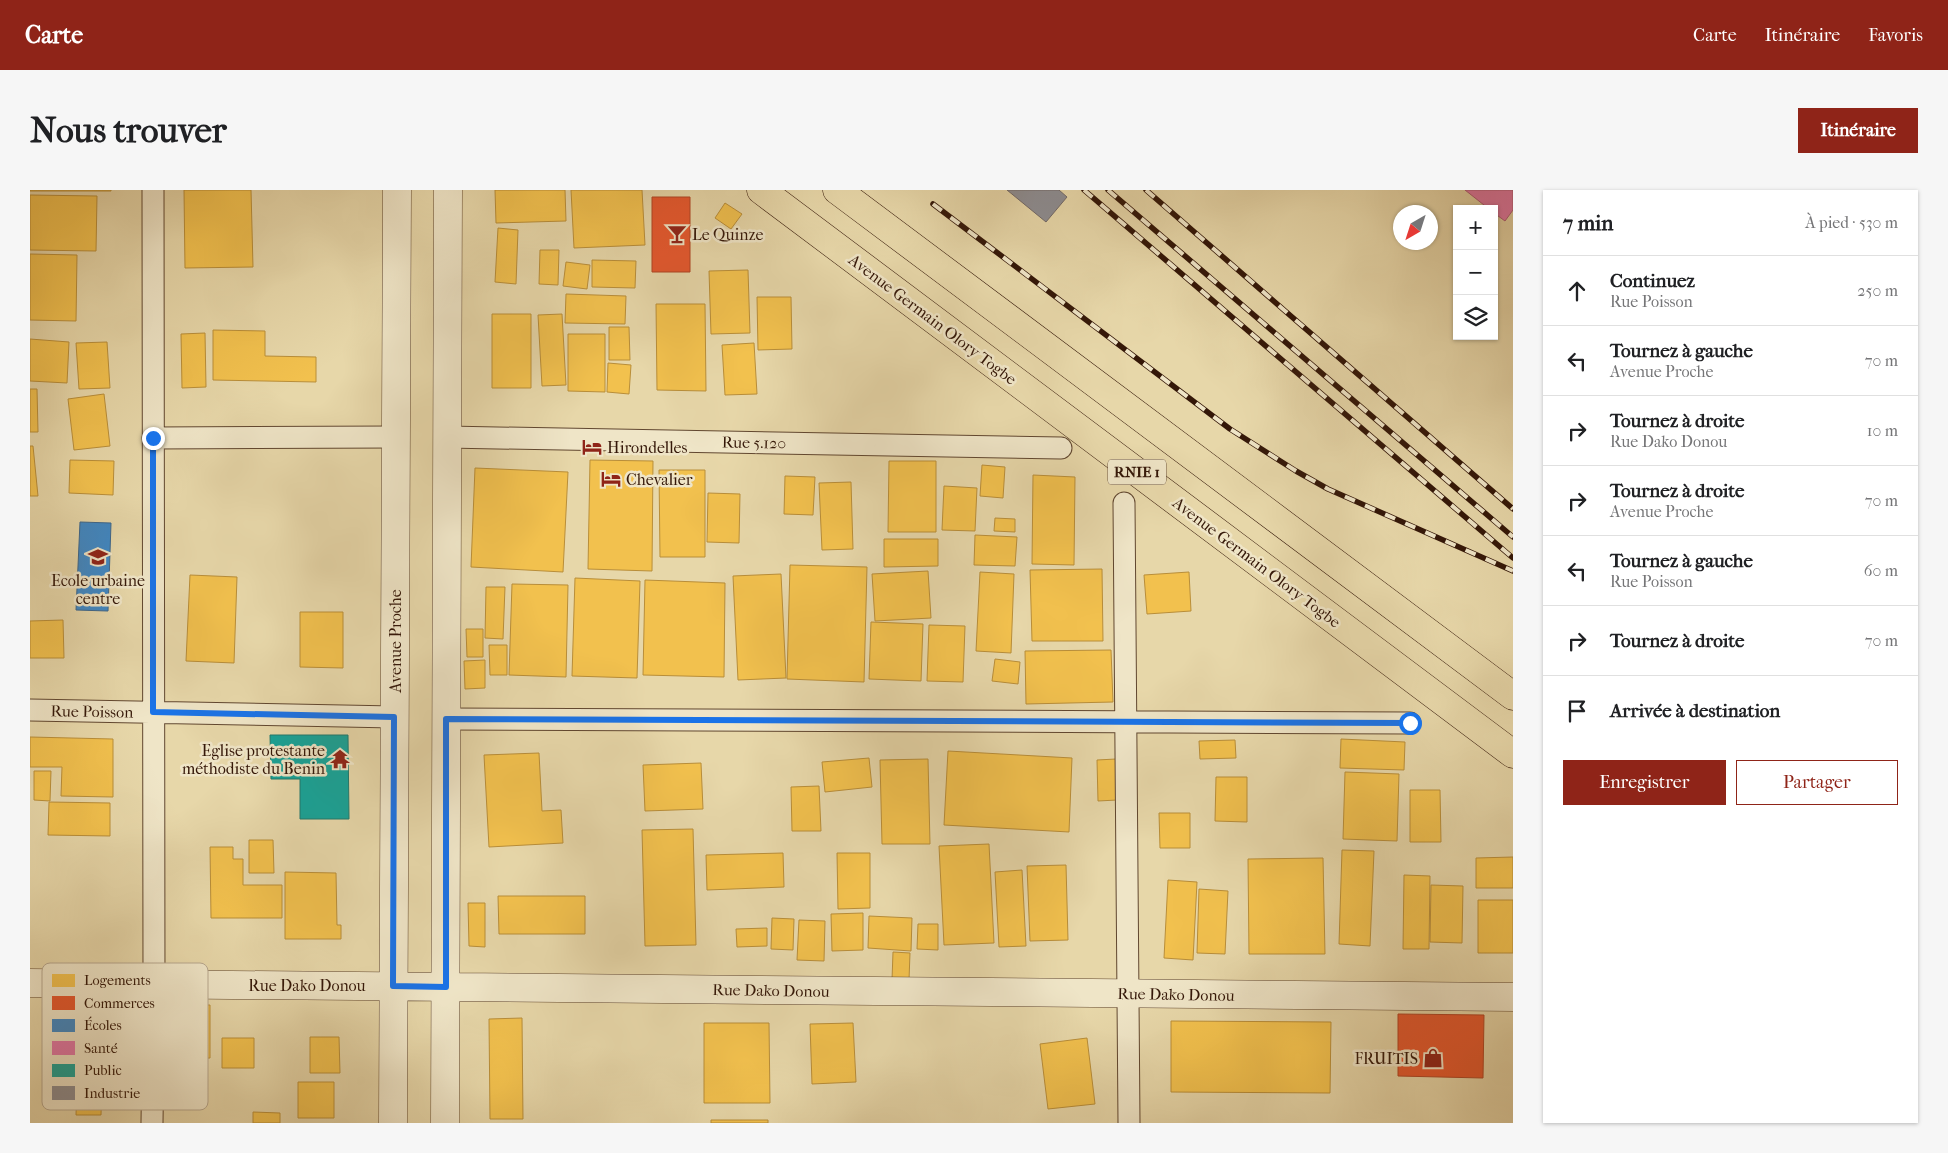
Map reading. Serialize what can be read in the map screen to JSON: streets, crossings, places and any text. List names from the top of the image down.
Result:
{
  "streets": {
    "highway": ["Avenue Germain Olory Togbe", "RNIE 1"],
    "street": [
      "Rue 5.120",
      "Avenue Proche",
      "Rue Poisson",
      "Rue Dako Donou"
    ]
  },
  "crossings": [
    ["Avenue Proche", "Rue Poisson"],
    ["Avenue Proche", "Rue Dako Donou"]
  ],
  "places": {
    "bar": ["Le Quinze"],
    "hotel": ["Hirondelles", "Chevalier"],
    "school or university": ["Ecole urbaine centre"],
    "temple": ["Eglise protestante méthodiste du Benin"],
    "shop": ["FRUITIS"]
  },
  "legend": [
    "Logements",
    "Commerces",
    "Écoles",
    "Santé",
    "Public",
    "Industrie"
  ],
  "north": "bottom left",
  "page": {
    "header": "Carte",
    "nav": ["Carte", "Itinéraire", "Favoris"],
    "buttons": [
      "Itinéraire",
      ["Enregistrer", "Partager"]
    ],
    "title": "Nous trouver",
    "heading": ["7 min", "À pied · 530 m"],
    "map_buttons": ["+", "−"],
    "list": [
      ["Continuez", "Rue Poisson", "250 m"],
      ["Tournez à gauche", "Avenue Proche", "70 m"],
      ["Tournez à droite", "Rue Dako Donou", "10 m"],
      ["Tournez à droite", "Avenue Proche", "70 m"],
      ["Tournez à gauche", "Rue Poisson", "60 m"],
      ["Tournez à droite", "70 m"],
      "Arrivée à destination"
    ]
  }
}
